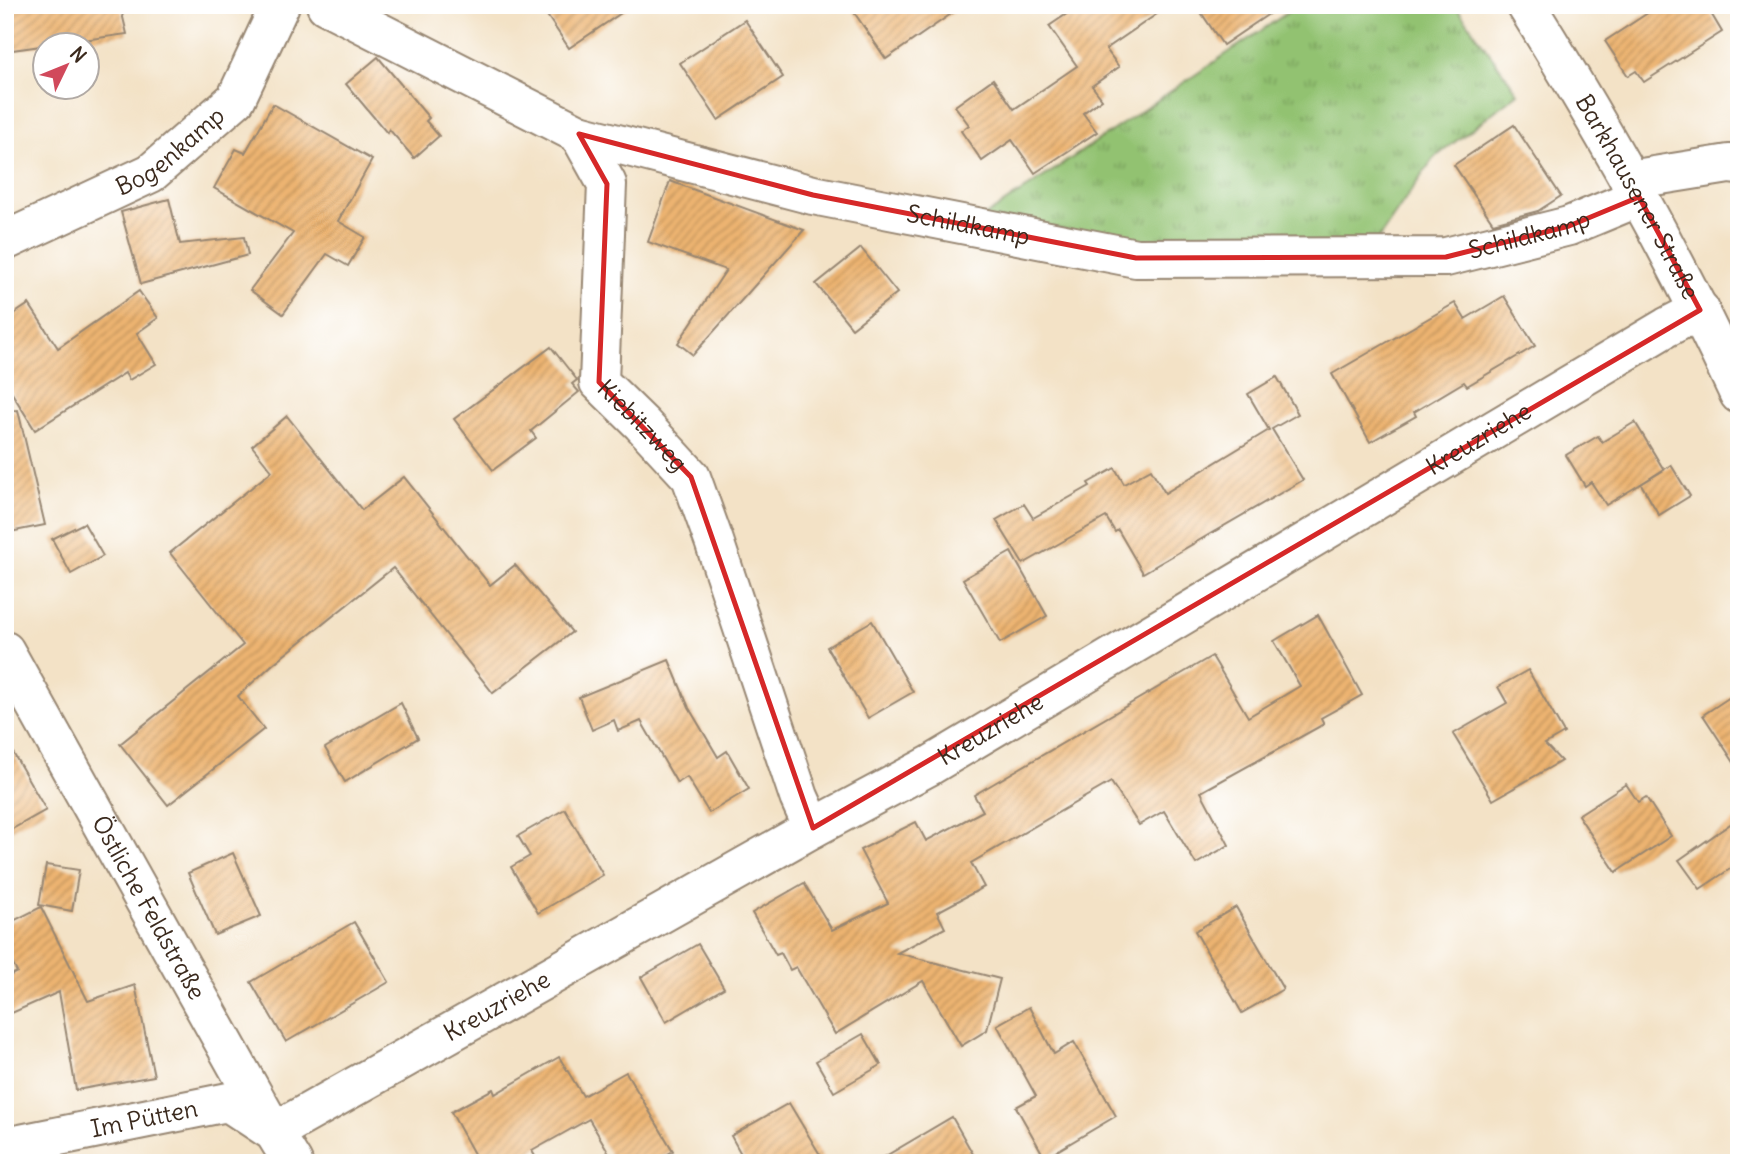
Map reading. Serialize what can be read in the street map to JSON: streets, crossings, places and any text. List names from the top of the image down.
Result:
{
  "streets": {
    "street": [
      "Bogenkamp",
      "Barkhausener Straße",
      "Schildkamp",
      "Kiebitzweg",
      "Kreuzriehe",
      "Östliche Feldstraße",
      "Im Pütten"
    ]
  },
  "crossings": [
    ["Barkhausener Straße", "Schildkamp"],
    ["Barkhausener Straße", "Kreuzriehe"],
    ["Schildkamp", "Kiebitzweg"],
    ["Kiebitzweg", "Kreuzriehe"],
    ["Kreuzriehe", "Östliche Feldstraße"],
    ["Kreuzriehe", "Im Pütten"],
    ["Östliche Feldstraße", "Im Pütten"]
  ],
  "north": "top right"
}
